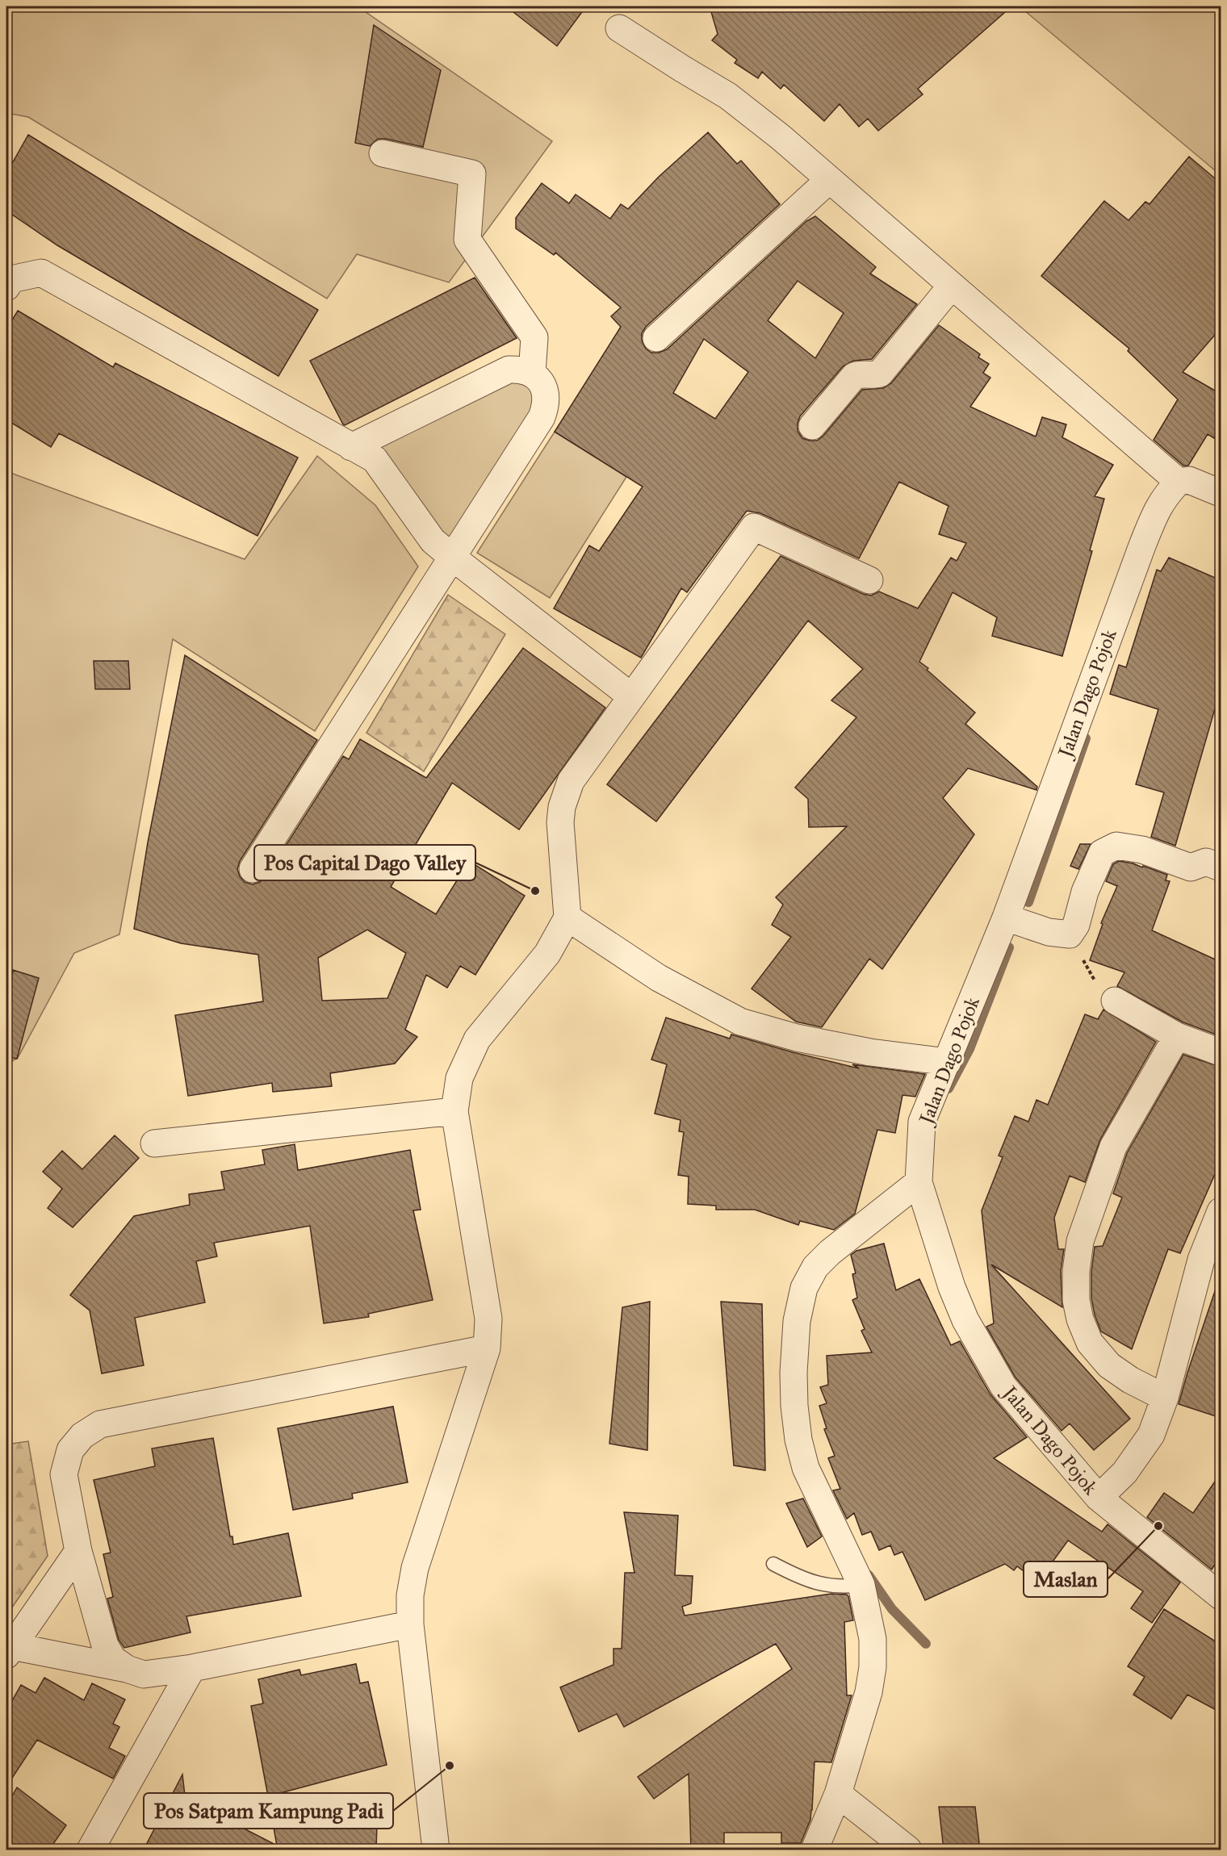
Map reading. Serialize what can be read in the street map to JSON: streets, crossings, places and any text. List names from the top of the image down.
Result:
{
  "streets": {
    "street": ["Jalan Dago Pojok"]
  },
  "places": ["Pos Capital Dago Valley", "Maslan", "Pos Satpam Kampung Padi"]
}
